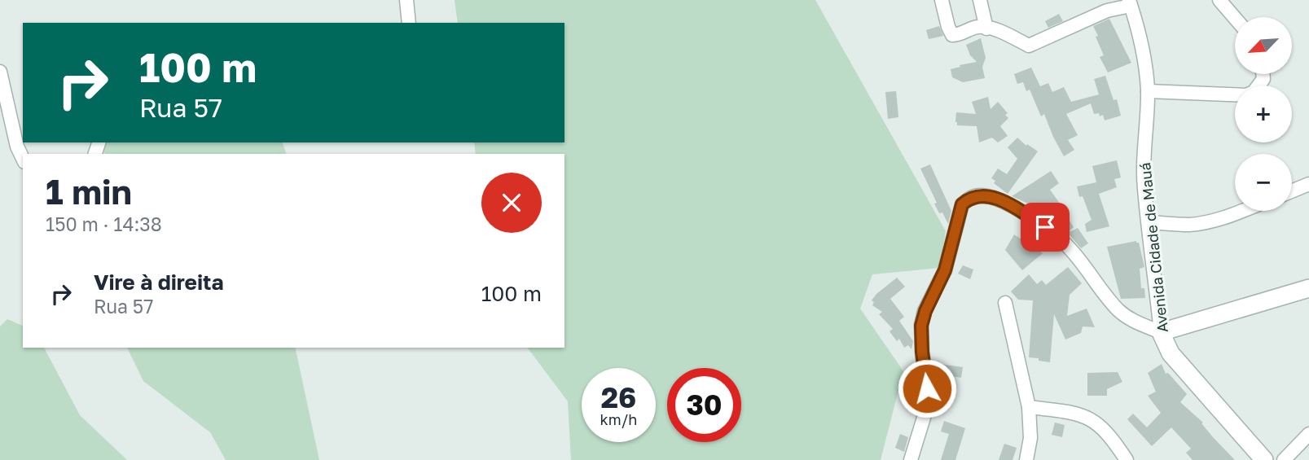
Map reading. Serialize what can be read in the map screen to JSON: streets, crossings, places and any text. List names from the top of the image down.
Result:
{
  "streets": {
    "street": ["Avenida Cidade de Mauá"]
  },
  "north": "bottom left",
  "page": {
    "map_buttons": ["+", "−"],
    "turn": ["100 m", "Rua 57"],
    "heading": ["1 min", "150 m · 14:38"],
    "list": [
      {
        "name": "Vire à direita",
        "note": "Rua 57",
        "value": "100 m"
      }
    ],
    "speed": "26 km/h",
    "limit": "30"
  }
}
